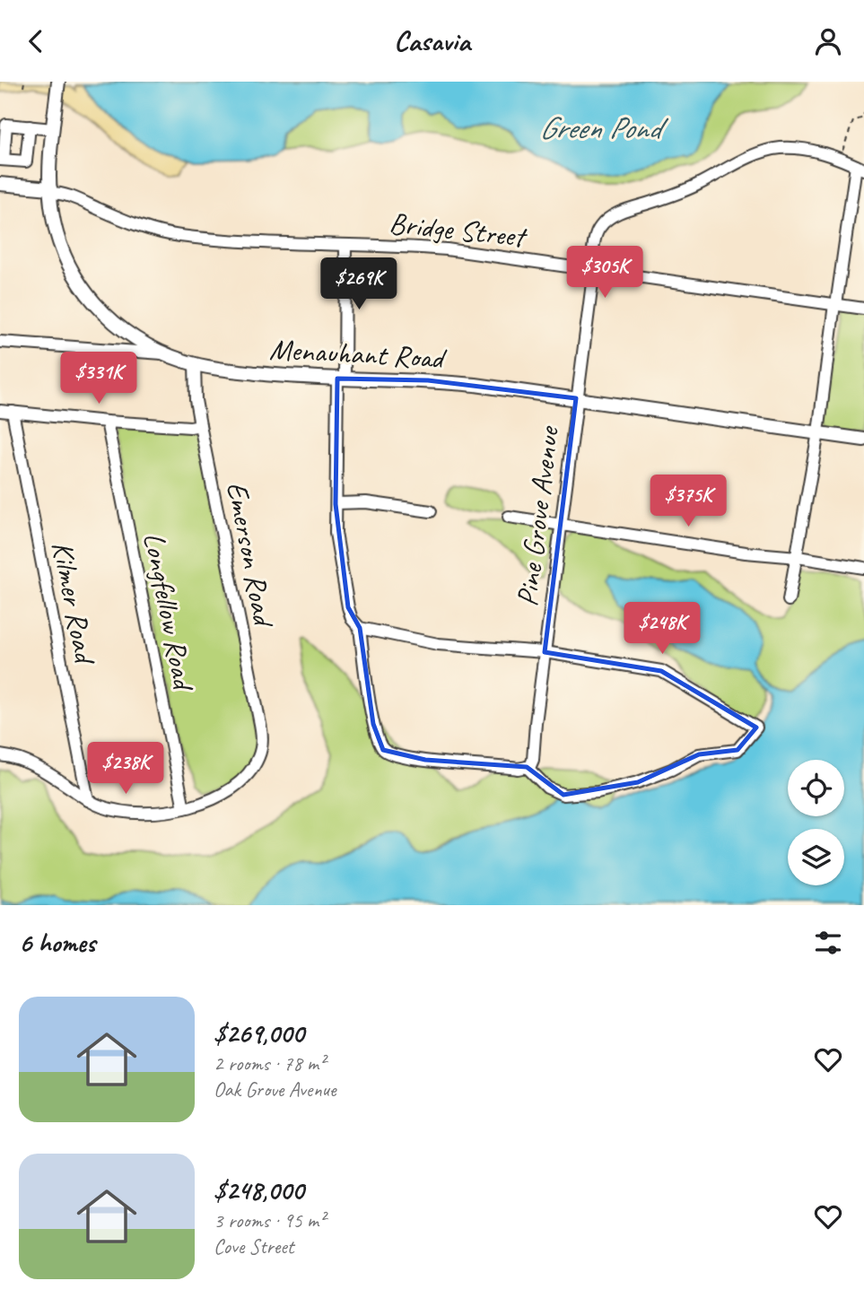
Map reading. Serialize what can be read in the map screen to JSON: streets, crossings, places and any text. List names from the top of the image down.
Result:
{
  "streets": {
    "main road": ["Menauhant Road"],
    "street": [
      "Bridge Street",
      "Pine Grove Avenue",
      "Emerson Road",
      "Kilmer Road",
      "Longfellow Road"
    ]
  },
  "crossings": [
    ["Bridge Street", "Menauhant Road"],
    ["Bridge Street", "Pine Grove Avenue"],
    ["Menauhant Road", "Pine Grove Avenue"],
    ["Menauhant Road", "Emerson Road"],
    ["Emerson Road", "Longfellow Road"]
  ],
  "water": ["Green Pond"],
  "page": {
    "header": "Casavia",
    "price": [
      "$305K",
      "$269K",
      "$331K",
      "$375K",
      "$248K",
      "$238K"
    ],
    "heading": "6 homes",
    "list": [
      {
        "name": "$269,000",
        "note": "2 rooms · 78 m² · Oak Grove Avenue"
      },
      {
        "name": "$248,000",
        "note": "3 rooms · 95 m² · Cove Street"
      }
    ]
  }
}
